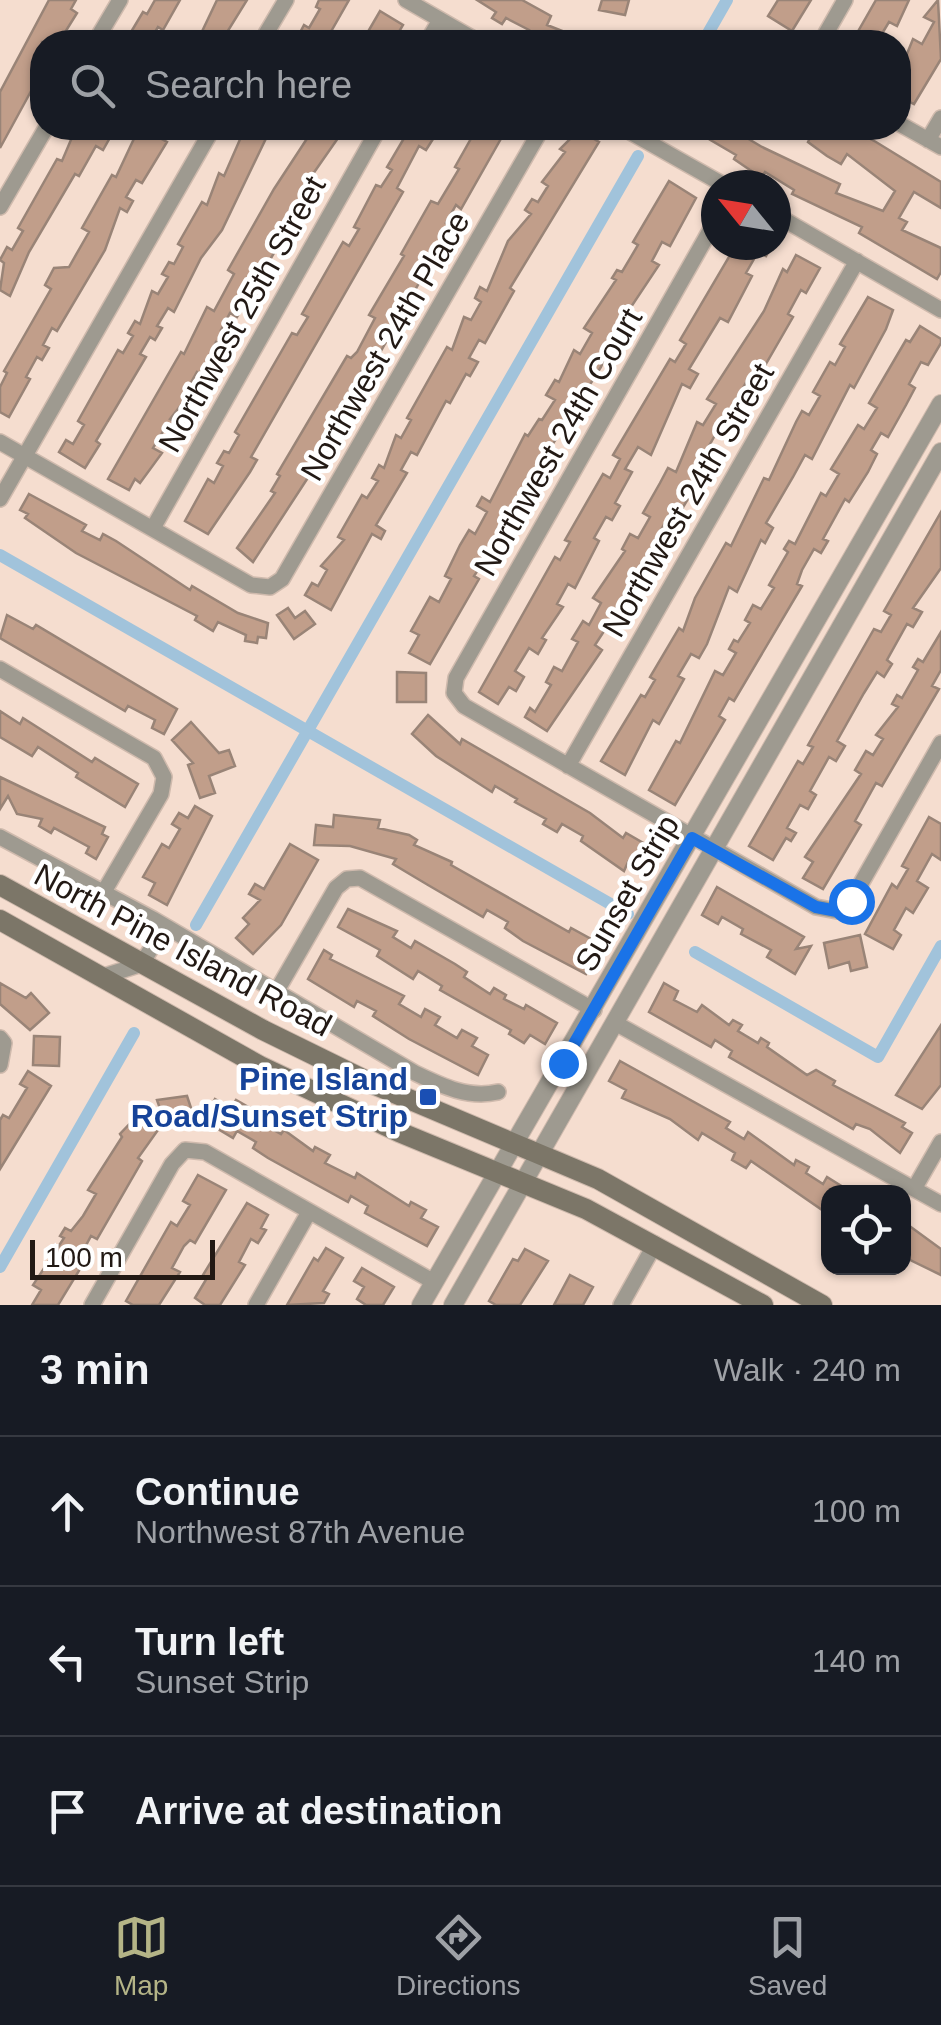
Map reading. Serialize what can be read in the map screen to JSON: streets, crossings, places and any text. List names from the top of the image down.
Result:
{
  "streets": {
    "main road": ["North Pine Island Road"],
    "street": [
      "Northwest 25th Street",
      "Northwest 24th Place",
      "Northwest 24th Court",
      "Northwest 24th Street",
      "Sunset Strip"
    ]
  },
  "crossings": [
    ["Northwest 25th Street", "Northwest 24th Place"],
    ["Northwest 24th Court", "Northwest 24th Street"],
    ["Sunset Strip", "North Pine Island Road"]
  ],
  "places": {
    "transit": ["Pine Island Road/Sunset Strip"]
  },
  "scale_bar": "100 m",
  "north": "top left",
  "page": {
    "search": "Search here",
    "scale": "100 m",
    "heading": ["3 min", "Walk · 240 m"],
    "list": [
      ["Continue", "Northwest 87th Avenue", "100 m"],
      ["Turn left", "Sunset Strip", "140 m"],
      "Arrive at destination"
    ],
    "nav": ["Map", "Directions", "Saved"]
  }
}
